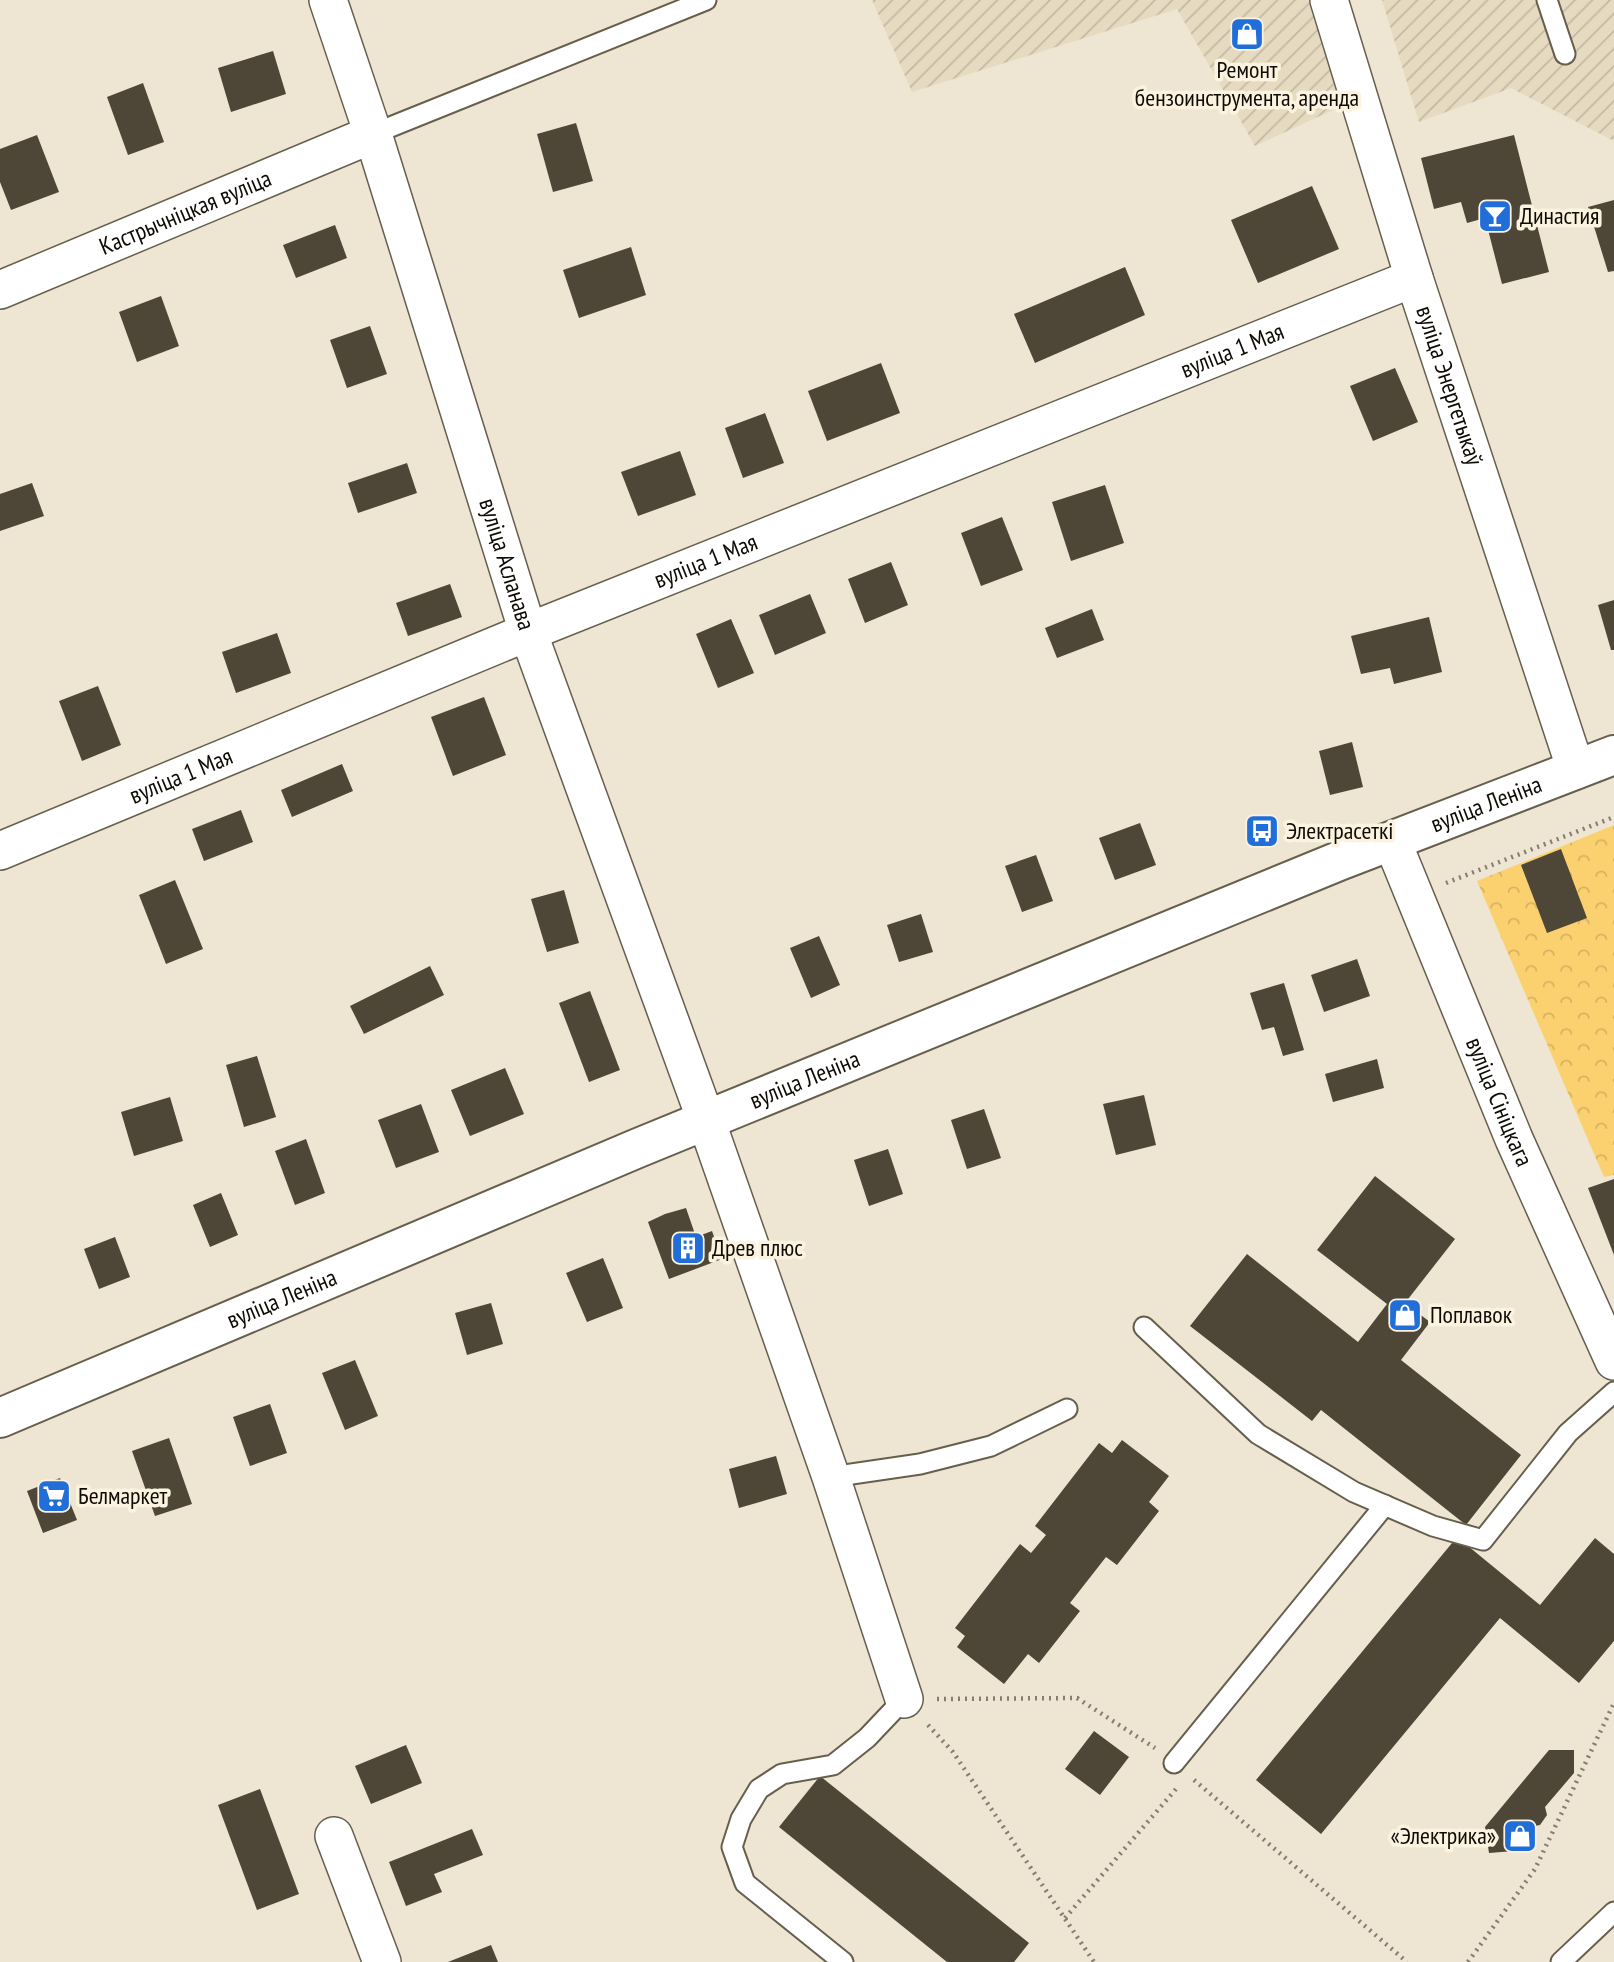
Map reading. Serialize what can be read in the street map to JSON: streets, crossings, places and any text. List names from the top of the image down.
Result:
{
  "streets": {
    "main road": ["вуліца Леніна"],
    "street": [
      "Кастрычніцкая вуліца",
      "вуліца 1 Мая",
      "вуліца Энергетыкаў",
      "вуліца Асланава",
      "вуліца Сініцкага"
    ]
  },
  "crossings": [
    ["Кастрычніцкая вуліца", "вуліца Асланава"],
    ["вуліца 1 Мая", "вуліца Энергетыкаў"],
    ["вуліца 1 Мая", "вуліца Асланава"],
    ["вуліца Энергетыкаў", "вуліца Леніна"],
    ["вуліца Асланава", "вуліца Леніна"],
    ["вуліца Леніна", "вуліца Сініцкага"]
  ],
  "places": {
    "shop": ["Ремонт бензоинструмента, аренда", "Поплавок", "«Электрика»"],
    "bar": ["Династия"],
    "bus stop": ["Электрасеткі"],
    "building": ["Древ плюс"],
    "supermarket": ["Белмаркет"]
  }
}
